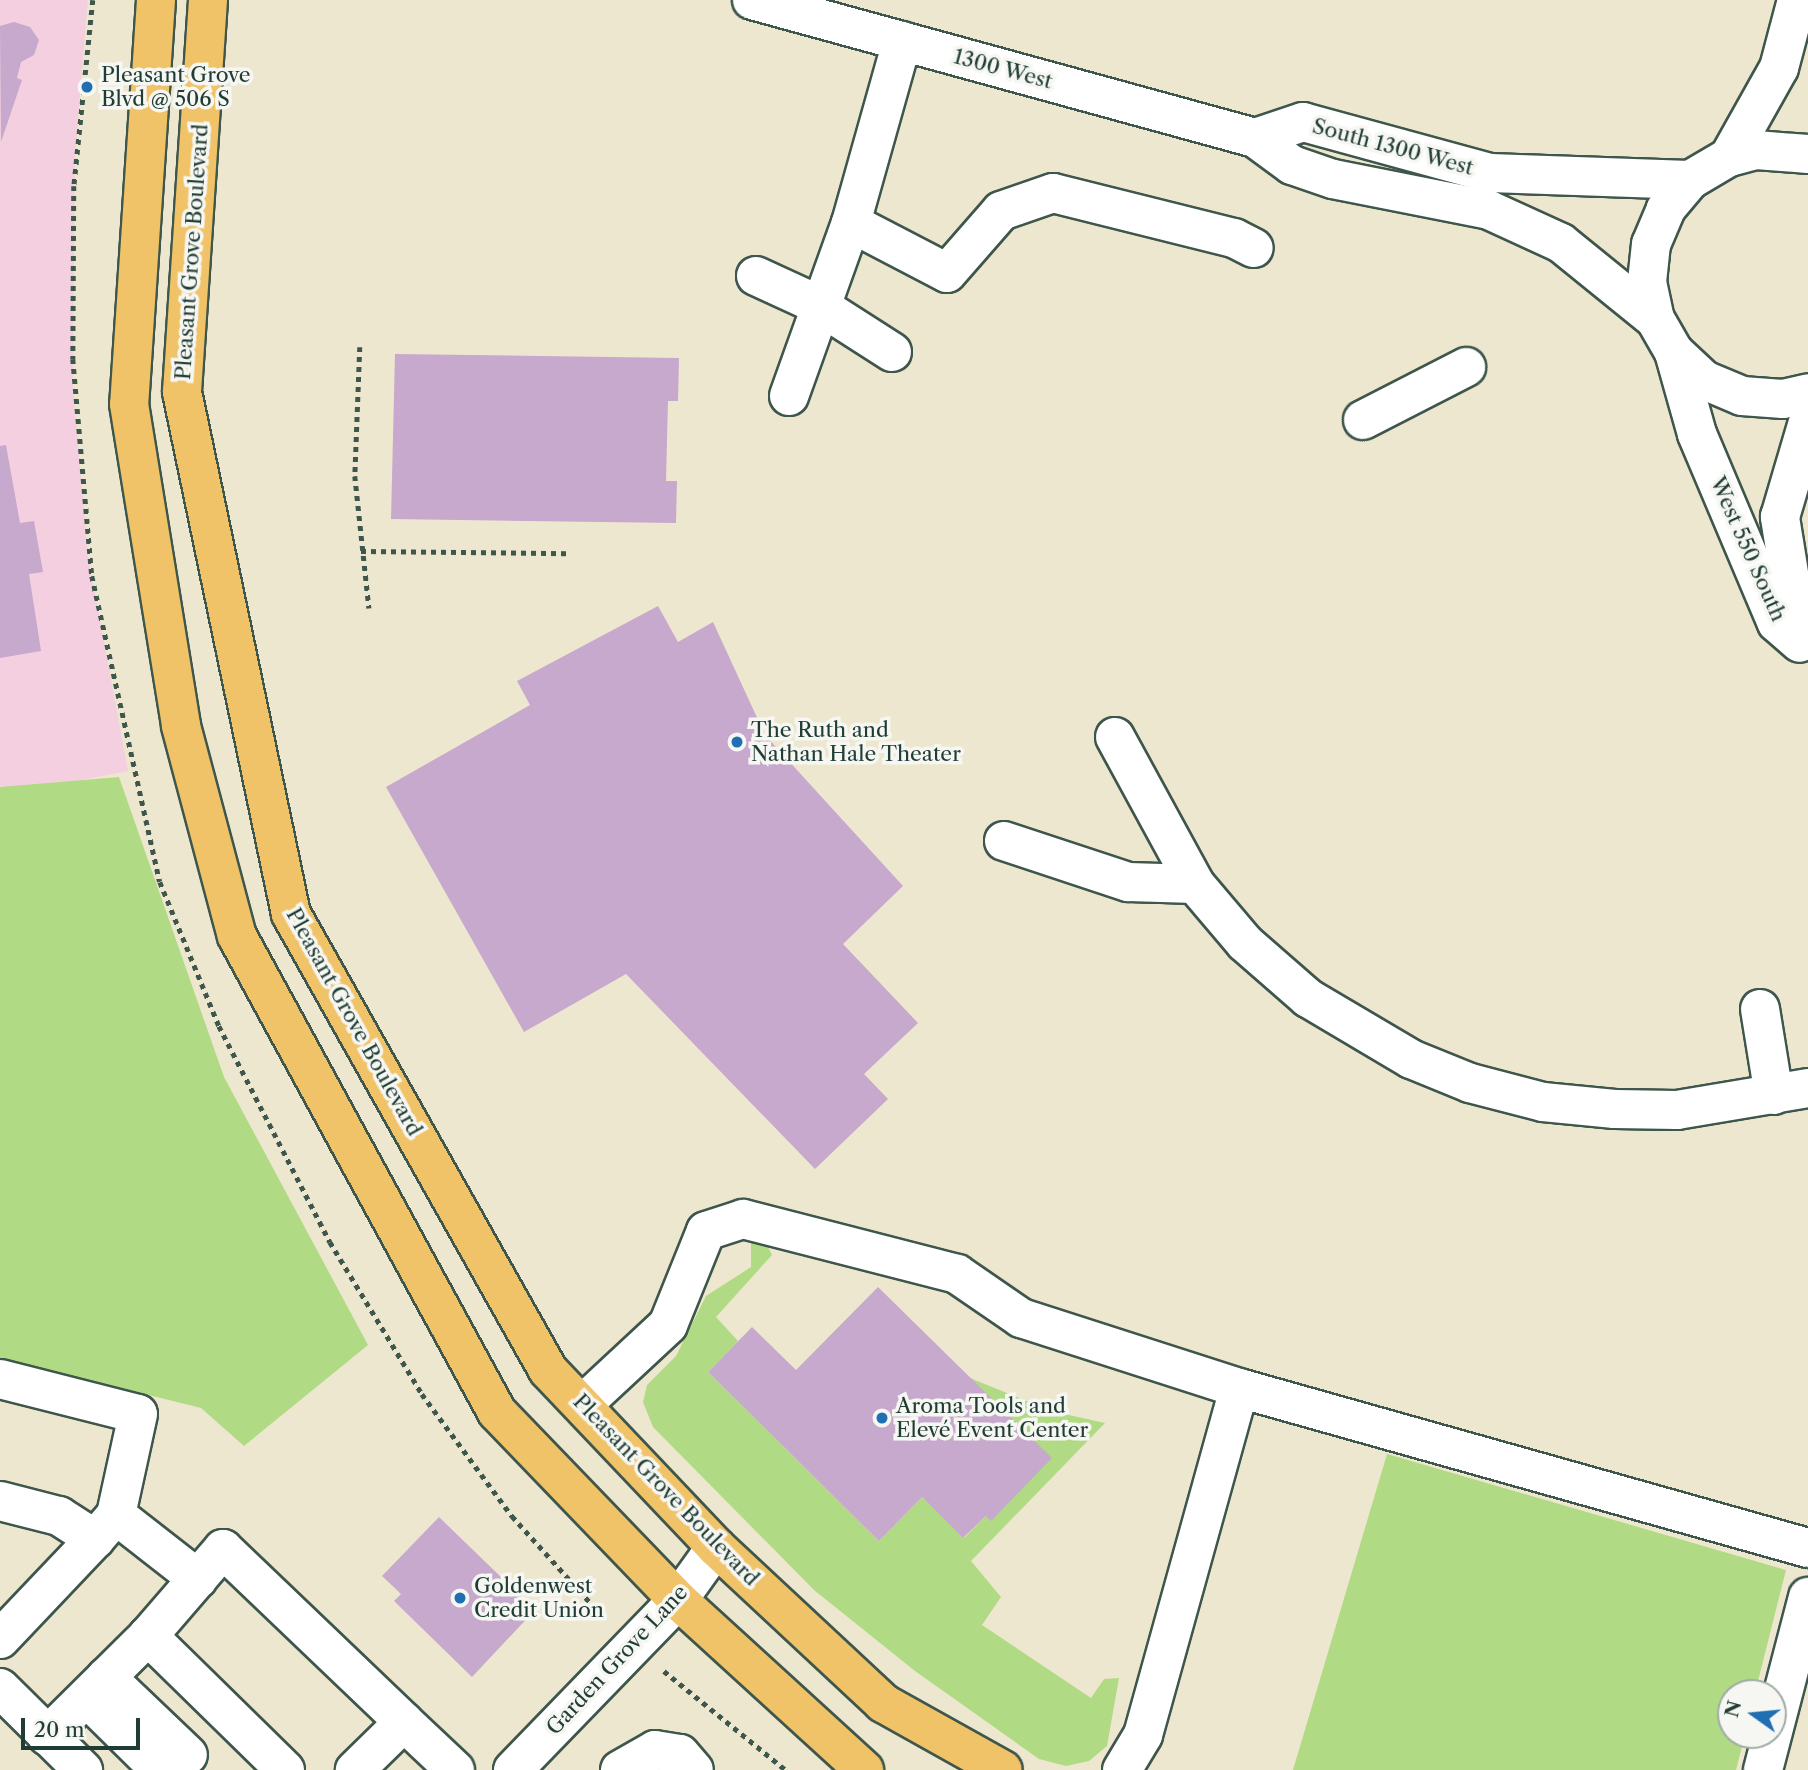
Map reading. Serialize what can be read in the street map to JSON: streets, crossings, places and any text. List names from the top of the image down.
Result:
{
  "streets": {
    "main road": ["Pleasant Grove Boulevard"],
    "street": [
      "1300 West",
      "South 1300 West",
      "West 550 South",
      "Garden Grove Lane"
    ]
  },
  "crossings": [
    ["1300 West", "South 1300 West"],
    ["Pleasant Grove Boulevard", "Garden Grove Lane"]
  ],
  "places": [
    "Pleasant Grove Blvd @ 506 S",
    "The Ruth and Nathan Hale Theater",
    "Aroma Tools and Elevé Event Center",
    "Goldenwest Credit Union"
  ],
  "scale_bar": "20 m",
  "north": "left"
}
